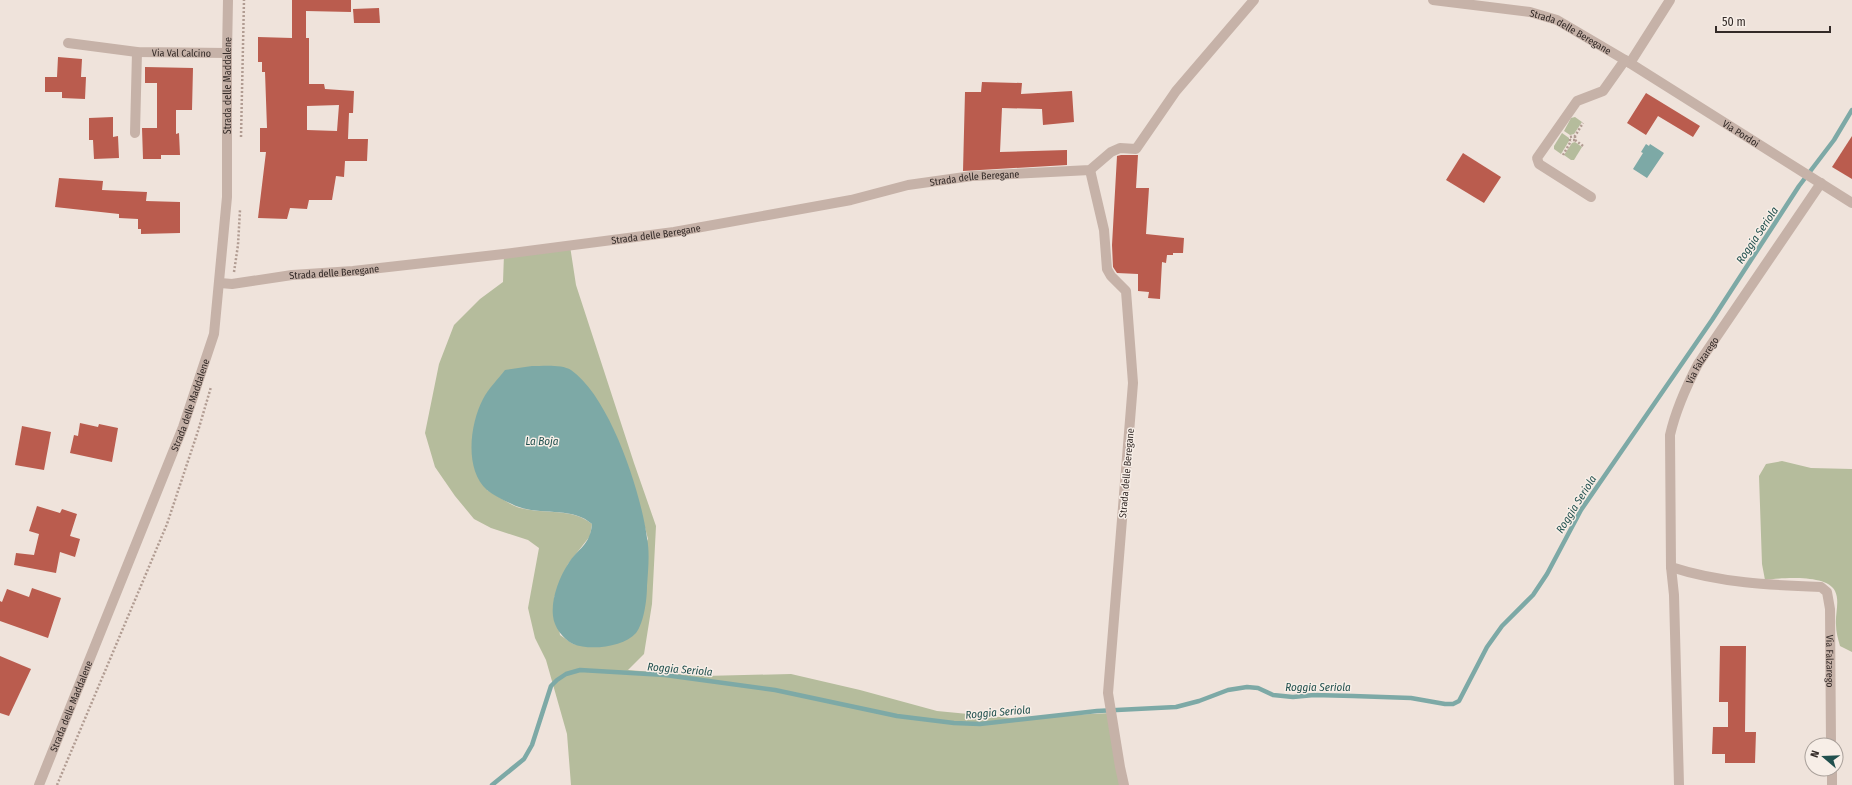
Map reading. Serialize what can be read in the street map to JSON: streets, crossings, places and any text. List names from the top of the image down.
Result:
{
  "streets": {
    "street": [
      "Strada delle Beregane",
      "Via Val Calcino",
      "Strada delle Maddalene",
      "Via Pordoi",
      "Via Falzarego"
    ]
  },
  "crossings": [
    ["Strada delle Beregane", "Strada delle Maddalene"],
    ["Strada delle Beregane", "Via Pordoi"],
    ["Via Val Calcino", "Strada delle Maddalene"],
    ["Via Pordoi", "Via Falzarego"]
  ],
  "water": ["Roggia Seriola", "La Boja"],
  "scale_bar": "50 m",
  "north": "left"
}
